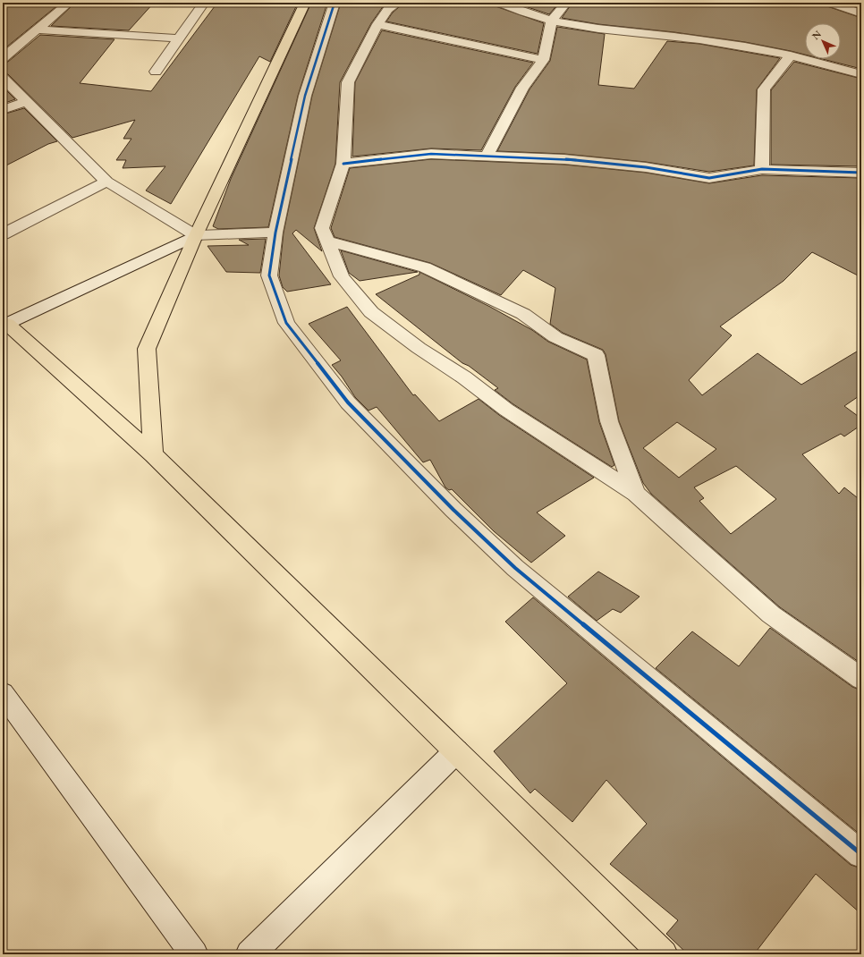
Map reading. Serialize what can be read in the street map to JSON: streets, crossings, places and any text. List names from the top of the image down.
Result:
{
  "north": "top left"
}
